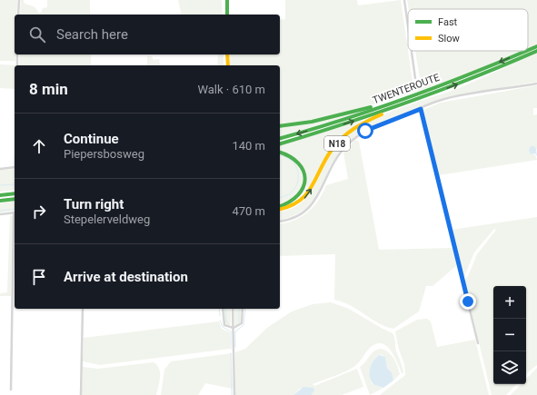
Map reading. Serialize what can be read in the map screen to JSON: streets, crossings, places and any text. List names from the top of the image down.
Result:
{
  "streets": {
    "main road": ["TWENTEROUTE", "N18"]
  },
  "crossings": [
    ["TWENTEROUTE", "N18"]
  ],
  "legend": ["Fast", "Slow"],
  "page": {
    "search": "Search here",
    "heading": ["8 min", "Walk · 610 m"],
    "list": [
      ["Continue", "Piepersbosweg", "140 m"],
      ["Turn right", "Stepelerveldweg", "470 m"],
      "Arrive at destination"
    ],
    "map_buttons": ["+", "−"]
  }
}
